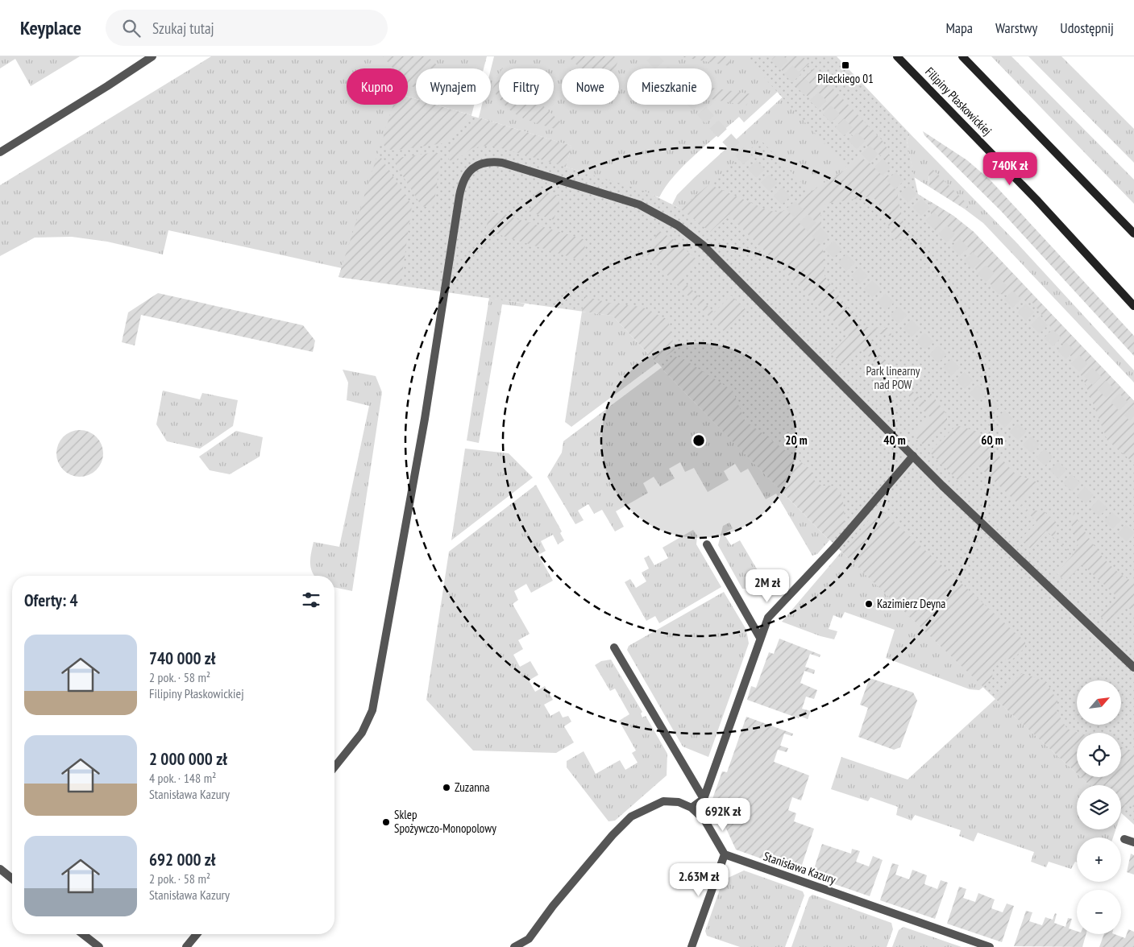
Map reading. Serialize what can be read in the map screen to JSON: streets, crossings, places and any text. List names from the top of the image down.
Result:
{
  "streets": {
    "main road": ["Filipiny Płaskowickiej"],
    "street": ["Stanisława Kazury"]
  },
  "parks": ["Park linearny nad POW"],
  "places": {
    "transit": ["Pileckiego 01"],
    "other": ["Kazimierz Deyna", "Zuzanna", "Sklep Spożywczo-Monopolowy"]
  },
  "north": "top right",
  "page": {
    "header": "Keyplace",
    "search": "Szukaj tutaj",
    "nav": ["Mapa", "Warstwy", "Udostępnij"],
    "chip": [
      "Kupno",
      "Wynajem",
      "Filtry",
      "Nowe",
      "Mieszkanie"
    ],
    "price": [
      "740K zł",
      "2M zł",
      "692K zł",
      "2.63M zł"
    ],
    "heading": "Oferty: 4",
    "list": [
      {
        "name": "740 000 zł",
        "note": "2 pok. · 58 m² · Filipiny Płaskowickiej"
      },
      {
        "name": "2 000 000 zł",
        "note": "4 pok. · 148 m² · Stanisława Kazury"
      },
      {
        "name": "692 000 zł",
        "note": "2 pok. · 58 m² · Stanisława Kazury"
      }
    ],
    "map_buttons": ["+", "−"]
  },
  "rings": ["20 m", "40 m", "60 m"]
}
